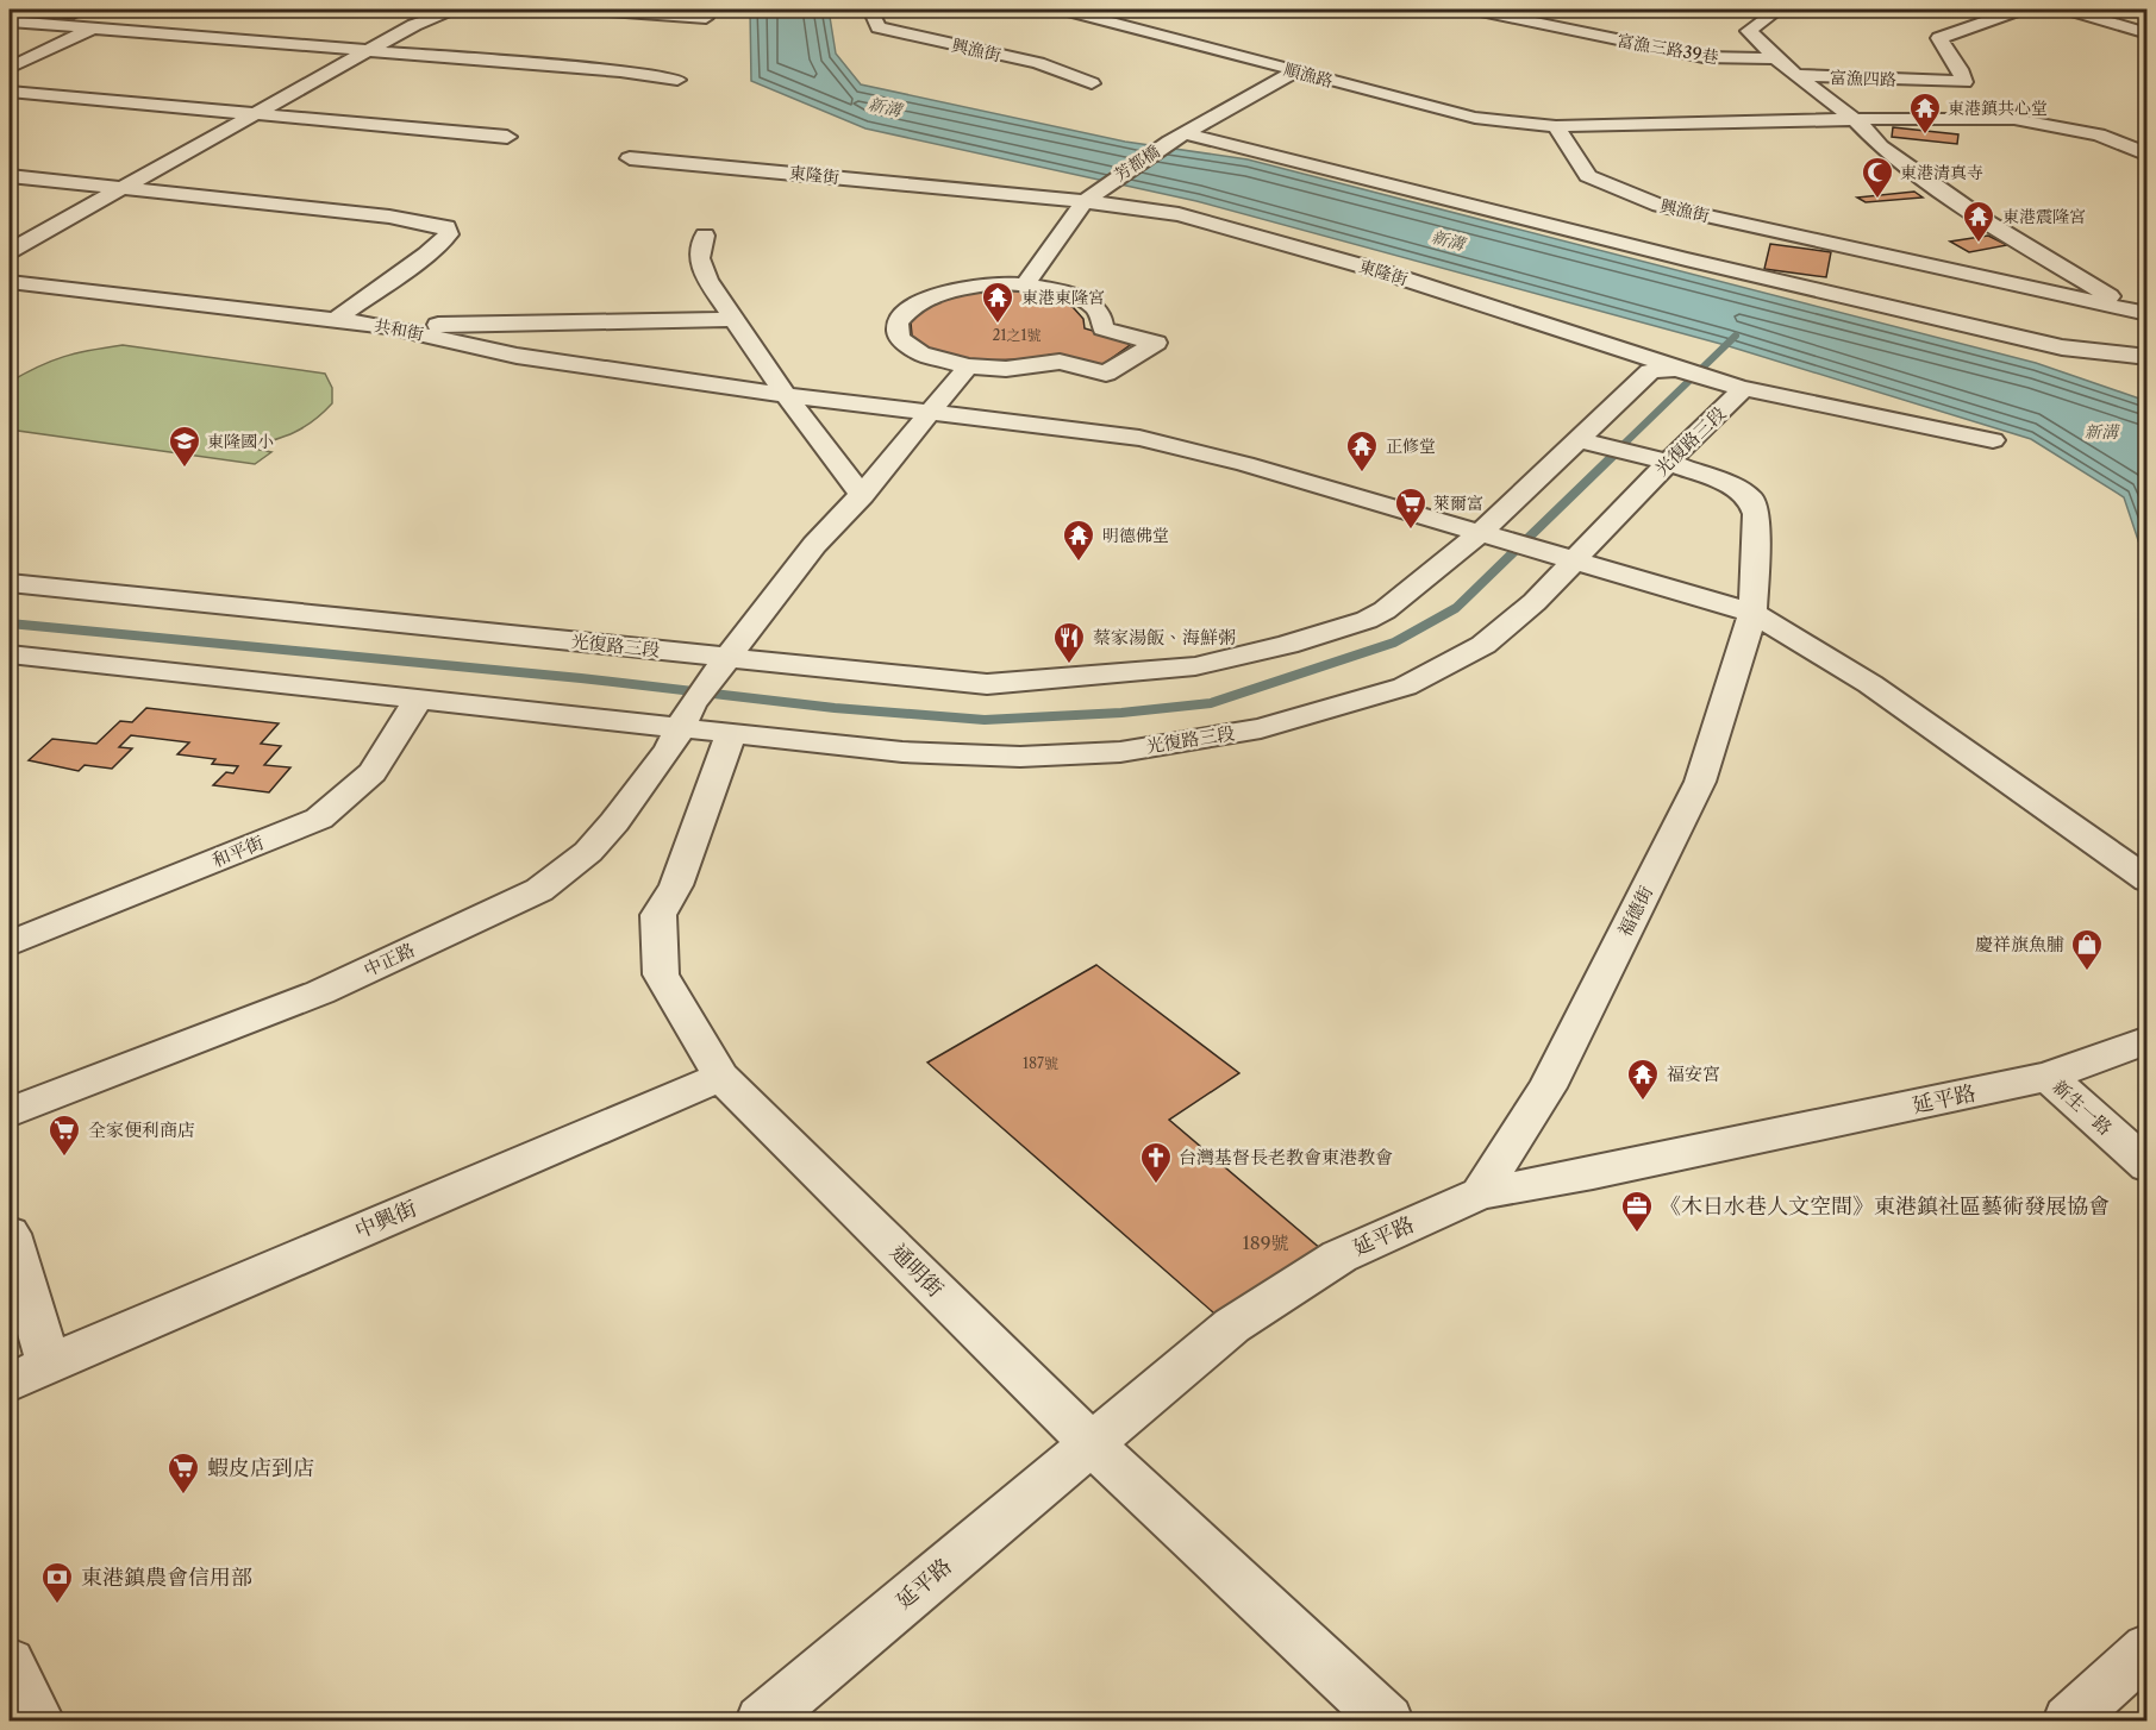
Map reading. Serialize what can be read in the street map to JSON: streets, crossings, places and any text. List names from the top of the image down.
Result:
{
  "streets": {
    "street": [
      "富漁三路39巷",
      "興漁街",
      "順漁路",
      "富漁四路",
      "芳都橋",
      "東隆街",
      "共和街",
      "光復路三段",
      "和平街",
      "福德街",
      "中正路",
      "延平路",
      "新生一路",
      "中興街",
      "通明街"
    ]
  },
  "crossings": [
    ["富漁三路39巷", "興漁街"],
    ["興漁街", "順漁路"],
    ["興漁街", "富漁四路"],
    ["芳都橋", "東隆街"],
    ["東隆街", "光復路三段"],
    ["光復路三段", "和平街"],
    ["光復路三段", "福德街"],
    ["光復路三段", "中正路"],
    ["光復路三段", "通明街"],
    ["福德街", "延平路"],
    ["延平路", "新生一路"],
    ["延平路", "通明街"],
    ["中興街", "通明街"]
  ],
  "water": ["新溝"],
  "places": {
    "temple": [
      "東港鎮共心堂",
      "東港震隆宮",
      "東港東隆宮",
      "正修堂",
      "明德佛堂",
      "福安宮"
    ],
    "mosque": ["東港清真寺"],
    "school or university": ["東隆國小"],
    "supermarket": ["萊爾富", "全家便利商店", "蝦皮店到店"],
    "restaurant": ["蔡家湯飯、海鮮粥"],
    "shop": ["慶祥旗魚脯"],
    "church": ["台灣基督長老教會東港教會"],
    "office": ["《木日水巷人文空間》東港鎮社區藝術發展協會"],
    "bank": ["東港鎮農會信用部"]
  },
  "house_numbers": ["21之1號", "187號", "189號"]
}
